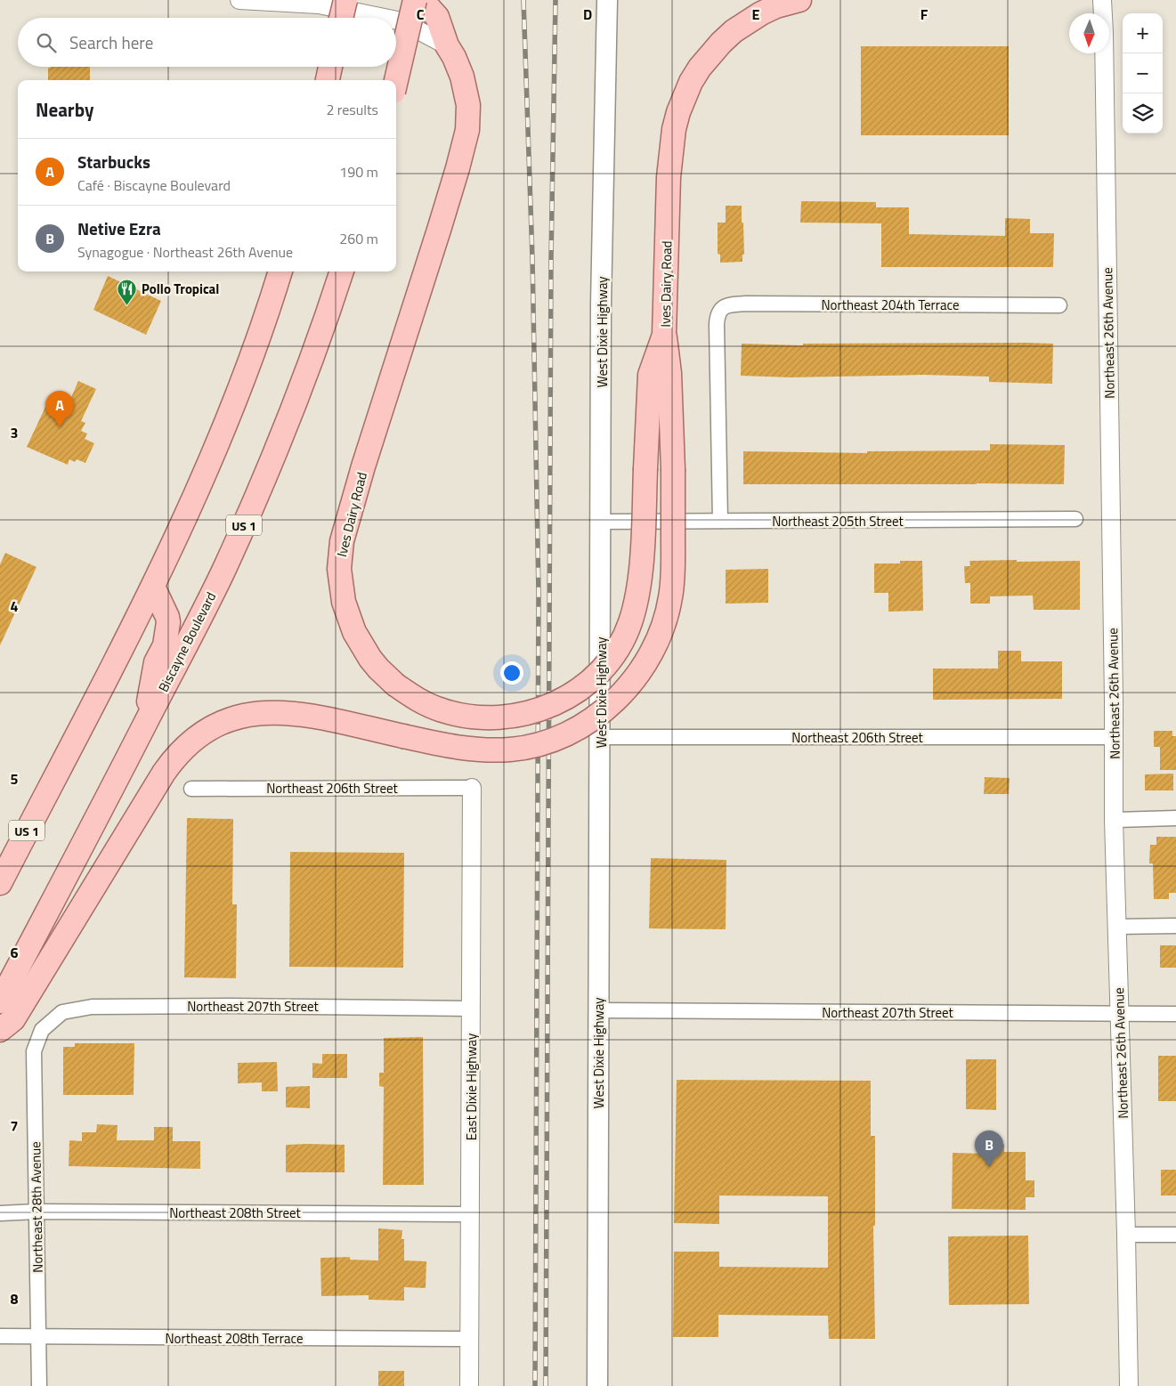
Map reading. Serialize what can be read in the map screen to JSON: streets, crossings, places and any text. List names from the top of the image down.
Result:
{
  "streets": {
    "main road": [
      "Ives Dairy Road",
      "West Dixie Highway",
      "US 1",
      "Biscayne Boulevard"
    ],
    "street": [
      "Northeast 204th Terrace",
      "Northeast 26th Avenue",
      "Northeast 205th Street",
      "Northeast 206th Street",
      "Northeast 207th Street",
      "East Dixie Highway",
      "Northeast 28th Avenue",
      "Northeast 208th Street",
      "Northeast 208th Terrace"
    ]
  },
  "crossings": [
    ["Northeast 204th Terrace", "Northeast 205th Street"],
    ["West Dixie Highway", "Northeast 205th Street"],
    ["West Dixie Highway", "Northeast 206th Street"],
    ["West Dixie Highway", "Northeast 207th Street"],
    ["Northeast 26th Avenue", "Northeast 206th Street"],
    ["Northeast 26th Avenue", "Northeast 207th Street"],
    ["Northeast 206th Street", "East Dixie Highway"],
    ["Northeast 207th Street", "East Dixie Highway"],
    ["Northeast 207th Street", "Northeast 28th Avenue"],
    ["East Dixie Highway", "Northeast 208th Street"],
    ["East Dixie Highway", "Northeast 208th Terrace"],
    ["Northeast 28th Avenue", "Northeast 208th Street"],
    ["Northeast 28th Avenue", "Northeast 208th Terrace"]
  ],
  "places": {
    "restaurant": ["Pollo Tropical"]
  },
  "north": "bottom",
  "page": {
    "map_buttons": ["+", "−"],
    "search": "Search here",
    "heading": ["Nearby", "2 results"],
    "list": [
      {
        "mark": "A",
        "name": "Starbucks",
        "note": "Café · Biscayne Boulevard",
        "value": "190 m"
      },
      {
        "mark": "B",
        "name": "Netive Ezra",
        "note": "Synagogue · Northeast 26th Avenue",
        "value": "260 m"
      }
    ],
    "pins": ["A", "B"]
  },
  "grid": {
    "columns": [
      "C",
      "D",
      "E",
      "F"
    ],
    "rows": [
      "3",
      "4",
      "5",
      "6",
      "7",
      "8"
    ]
  }
}
